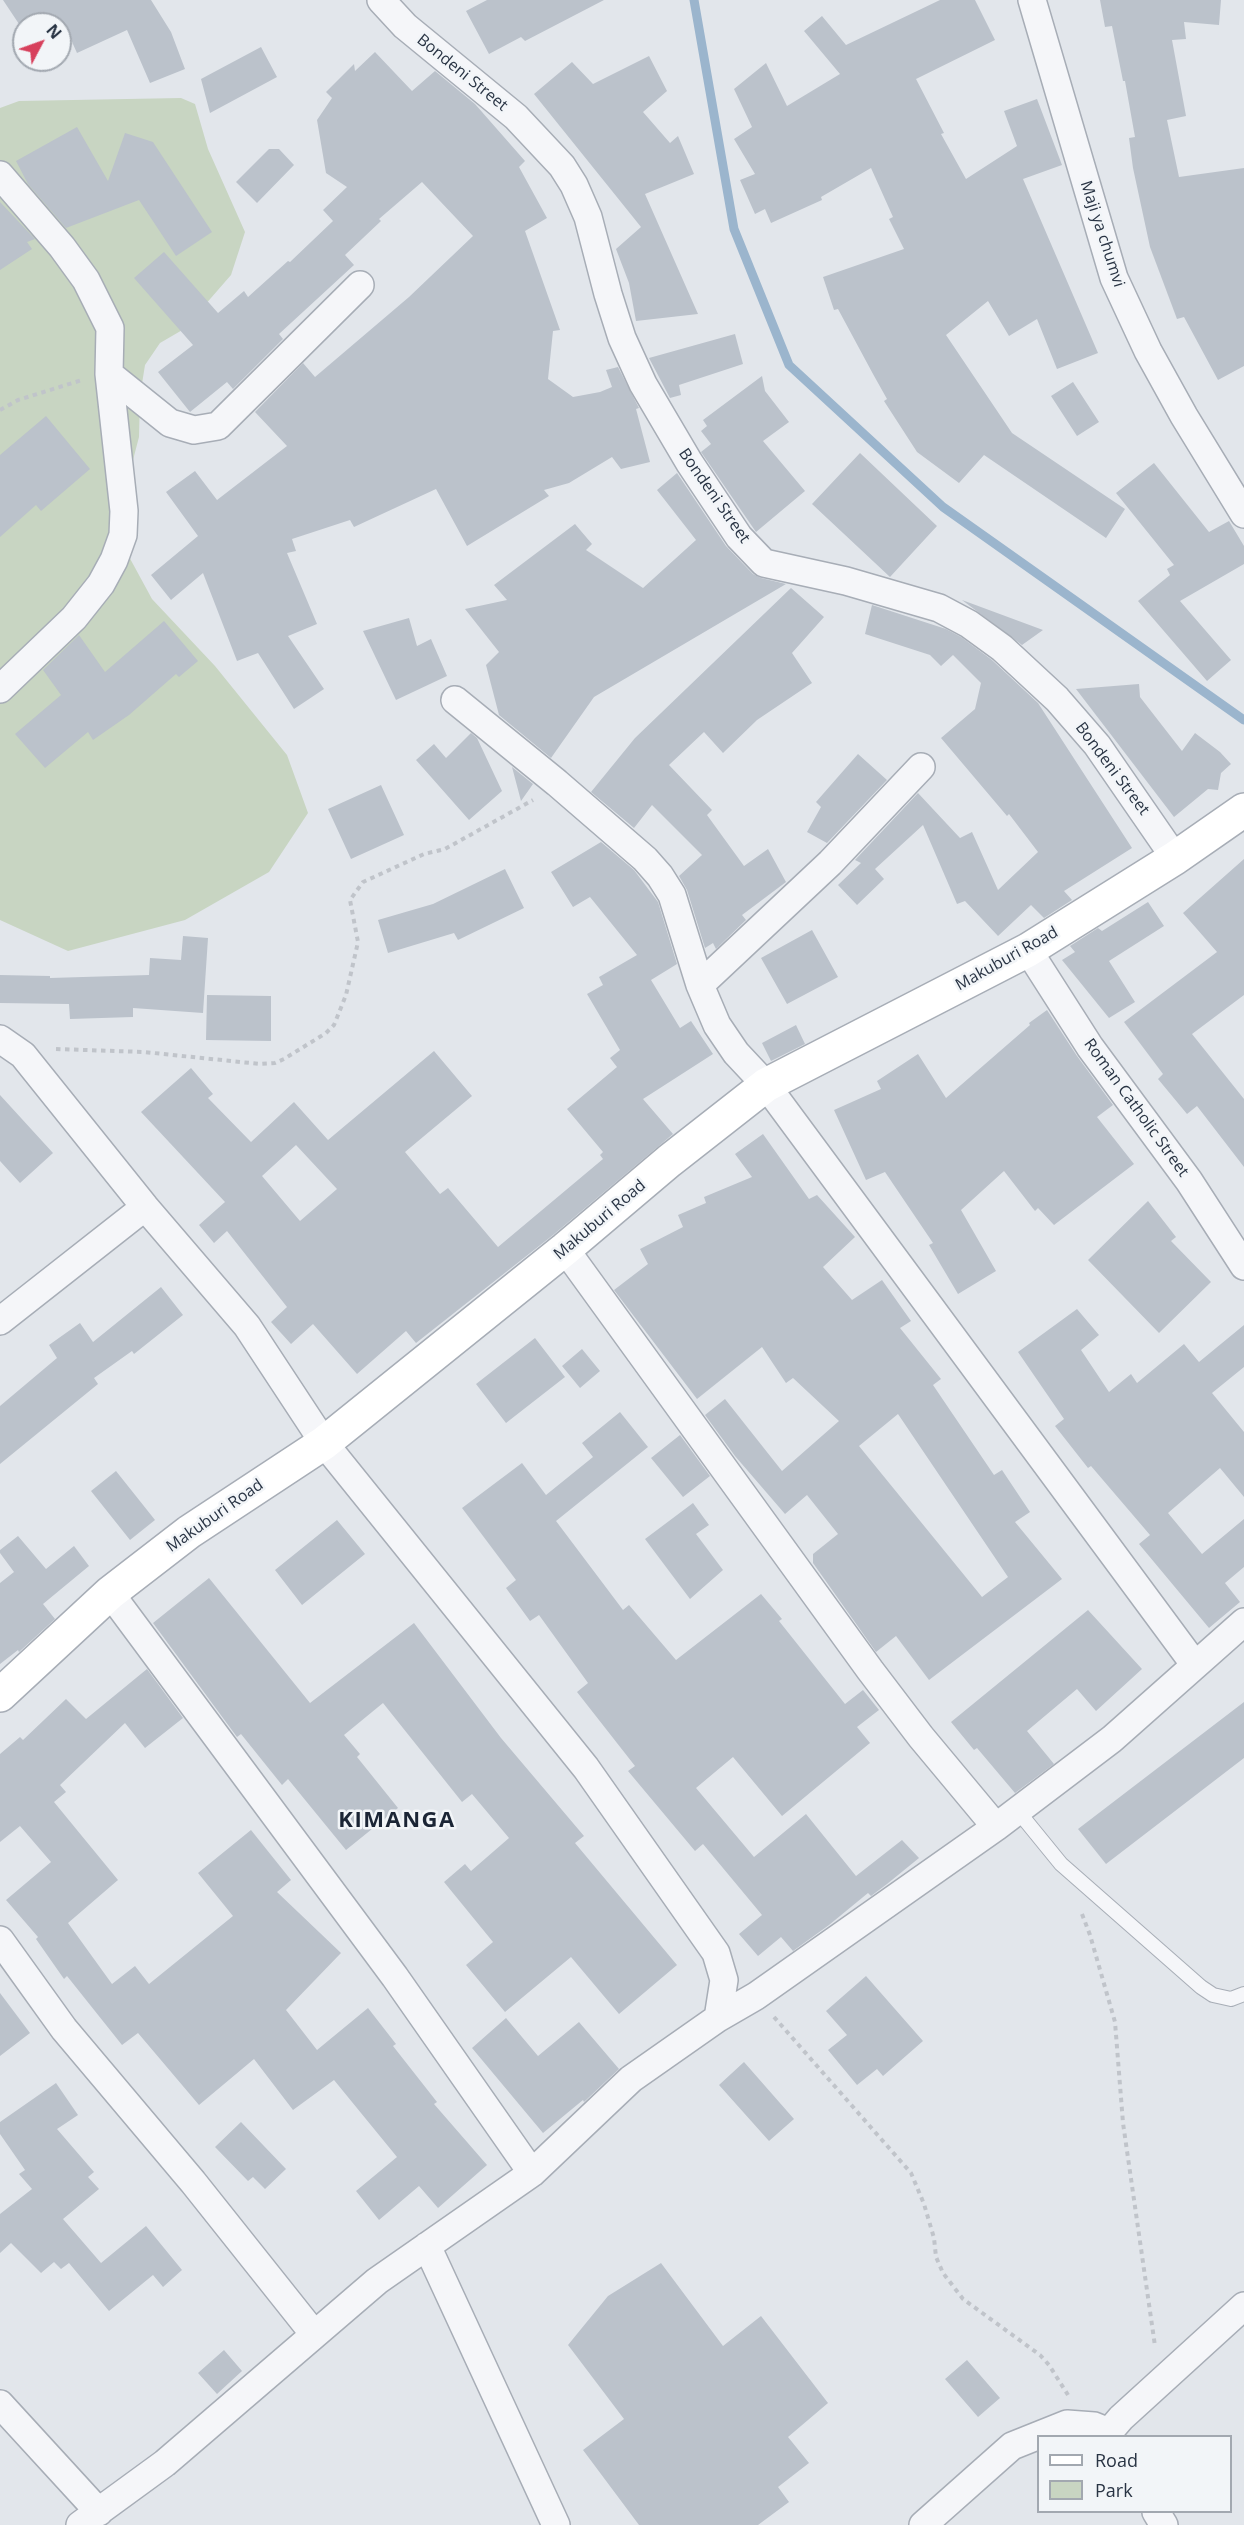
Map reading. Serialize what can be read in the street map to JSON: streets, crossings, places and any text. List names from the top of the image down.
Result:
{
  "streets": {
    "street": [
      "Bondeni Street",
      "Maji ya chumvi",
      "Makuburi Road",
      "Roman Catholic Street"
    ]
  },
  "crossings": [
    ["Bondeni Street", "Makuburi Road"],
    ["Makuburi Road", "Roman Catholic Street"]
  ],
  "districts": ["KIMANGA"],
  "legend": ["Road", "Park"],
  "north": "top right"
}
